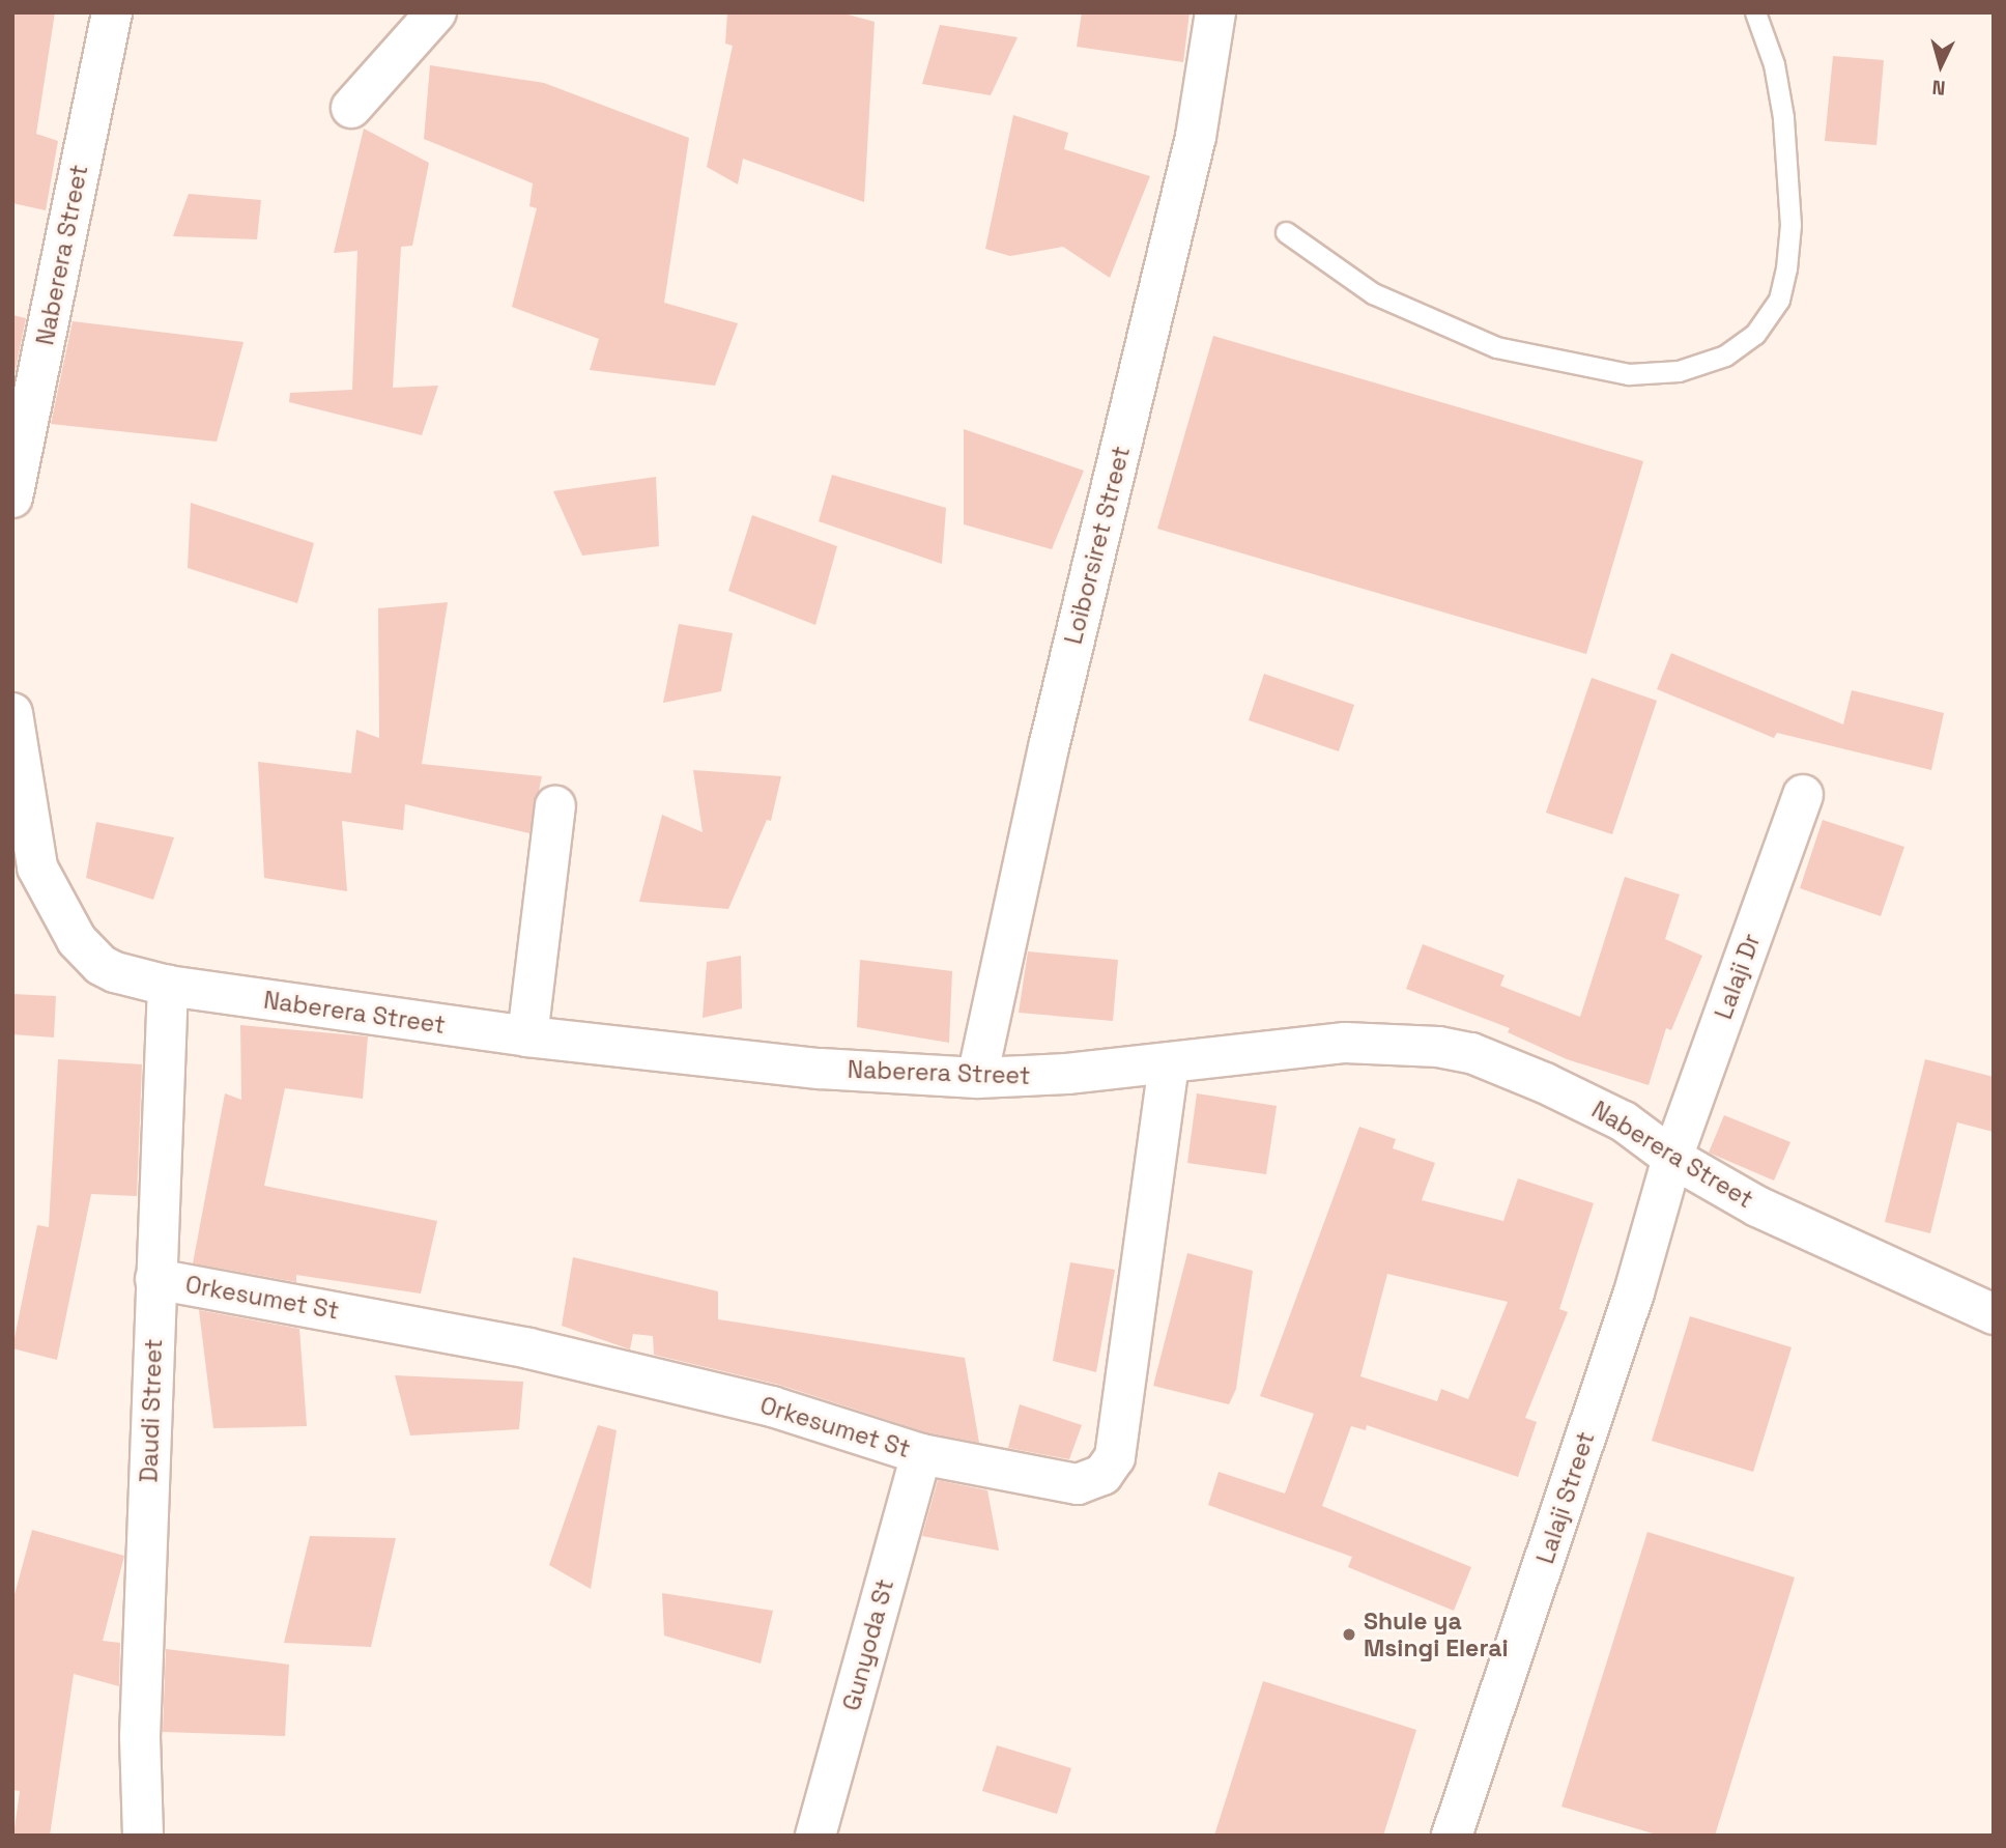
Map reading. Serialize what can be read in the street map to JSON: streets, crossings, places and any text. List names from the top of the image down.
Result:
{
  "streets": {
    "street": [
      "Naberera Street",
      "Loiborsiret Street",
      "Lalaji Dr",
      "Orkesumet St",
      "Daudi Street",
      "Lalaji Street",
      "Gunyoda St"
    ]
  },
  "crossings": [
    ["Naberera Street", "Loiborsiret Street"],
    ["Naberera Street", "Lalaji Dr"],
    ["Naberera Street", "Orkesumet St"],
    ["Naberera Street", "Daudi Street"],
    ["Naberera Street", "Lalaji Street"],
    ["Lalaji Dr", "Lalaji Street"],
    ["Orkesumet St", "Daudi Street"],
    ["Orkesumet St", "Gunyoda St"]
  ],
  "places": ["Shule ya Msingi Elerai"],
  "north": "bottom"
}
